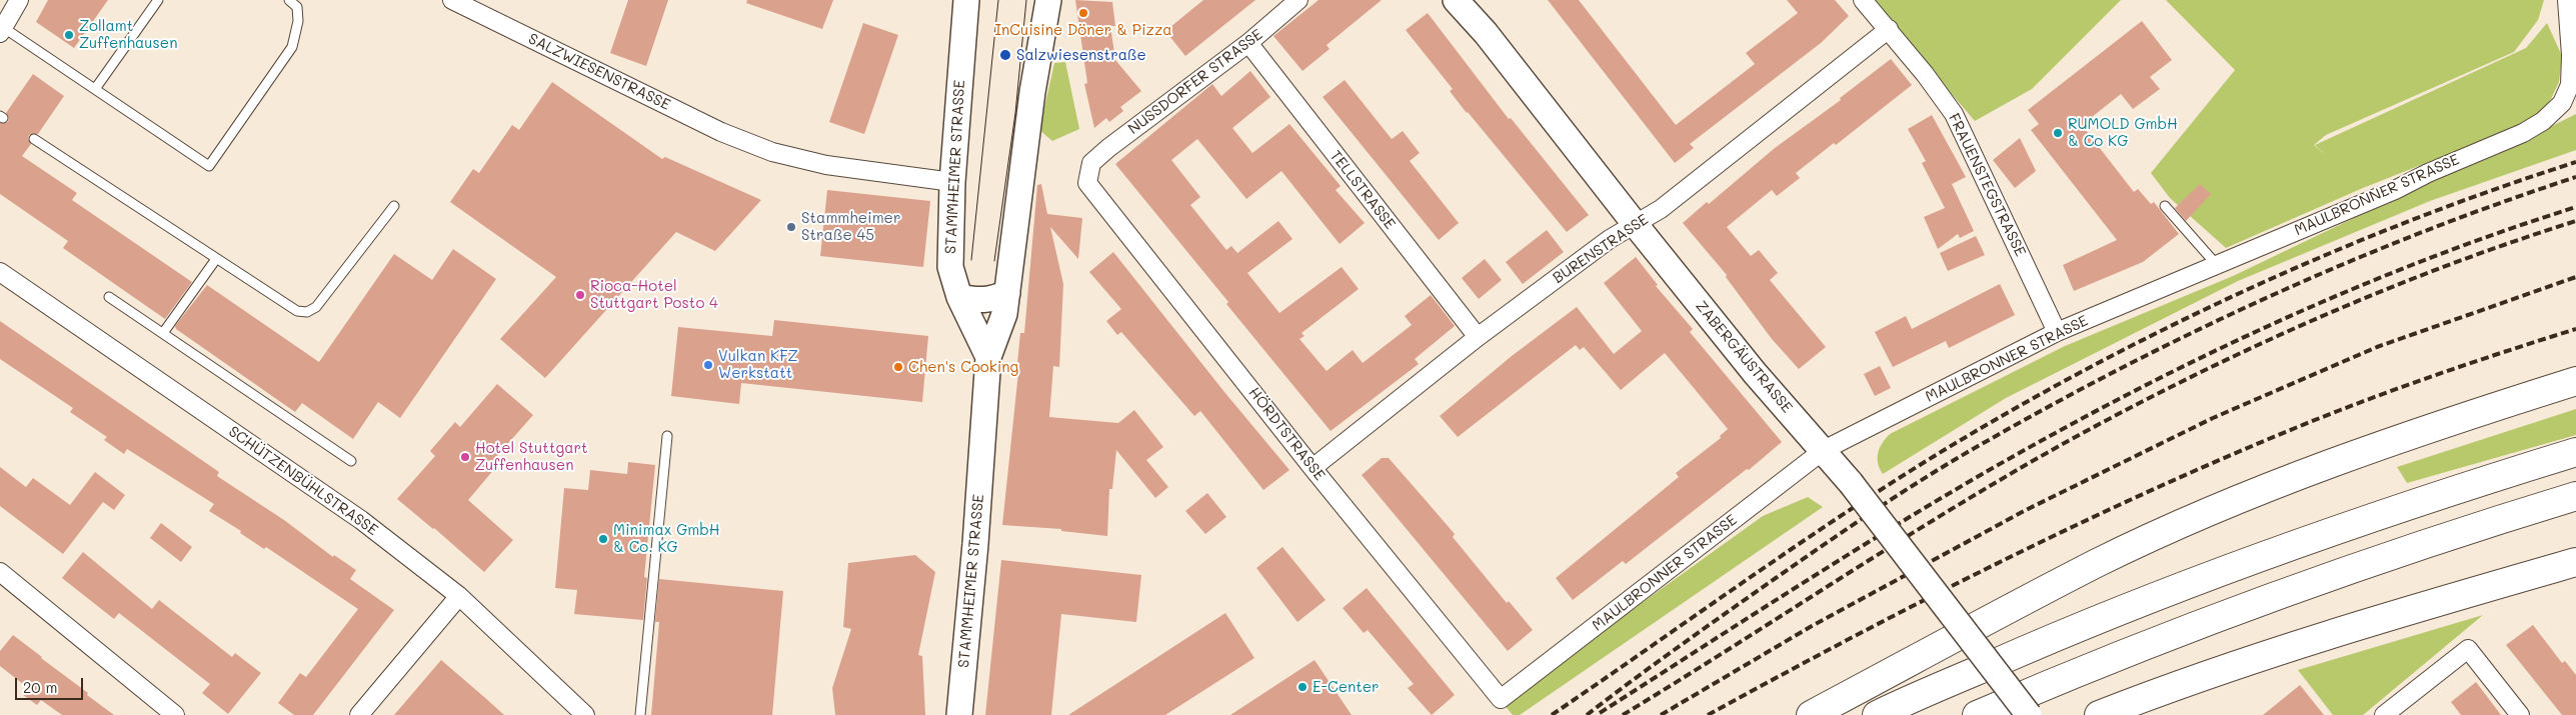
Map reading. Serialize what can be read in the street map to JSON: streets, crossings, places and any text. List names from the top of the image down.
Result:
{
  "streets": {
    "street": [
      "SALZWIESENSTRASSE",
      "NUSSDORFER STRASSE",
      "STAMMHEIMER STRASSE",
      "FRAUENSTEGSTRASSE",
      "TELLSTRASSE",
      "MAULBRONNER STRASSE",
      "BURENSTRASSE",
      "ZABERGÄUSTRASSE",
      "HÖRDTSTRASSE",
      "SCHÜTZENBÜHLSTRASSE"
    ]
  },
  "crossings": [
    ["SALZWIESENSTRASSE", "STAMMHEIMER STRASSE"],
    ["NUSSDORFER STRASSE", "TELLSTRASSE"],
    ["NUSSDORFER STRASSE", "HÖRDTSTRASSE"],
    ["FRAUENSTEGSTRASSE", "MAULBRONNER STRASSE"],
    ["FRAUENSTEGSTRASSE", "BURENSTRASSE"],
    ["TELLSTRASSE", "BURENSTRASSE"],
    ["MAULBRONNER STRASSE", "ZABERGÄUSTRASSE"],
    ["MAULBRONNER STRASSE", "HÖRDTSTRASSE"],
    ["BURENSTRASSE", "ZABERGÄUSTRASSE"],
    ["BURENSTRASSE", "HÖRDTSTRASSE"]
  ],
  "places": [
    "InCuisine Döner & Pizza",
    "Zollamt Zuffenhausen",
    "Salzwiesenstraße",
    "RUMOLD GmbH & Co KG",
    "Stammheimer Straße 45",
    "Rioca-Hotel Stuttgart Posto 4",
    "Vulkan KFZ Werkstatt",
    "Chen's Cooking",
    "Hotel Stuttgart Zuffenhausen",
    "Minimax GmbH & Co. KG",
    "E-Center"
  ],
  "scale_bar": "20 m"
}
